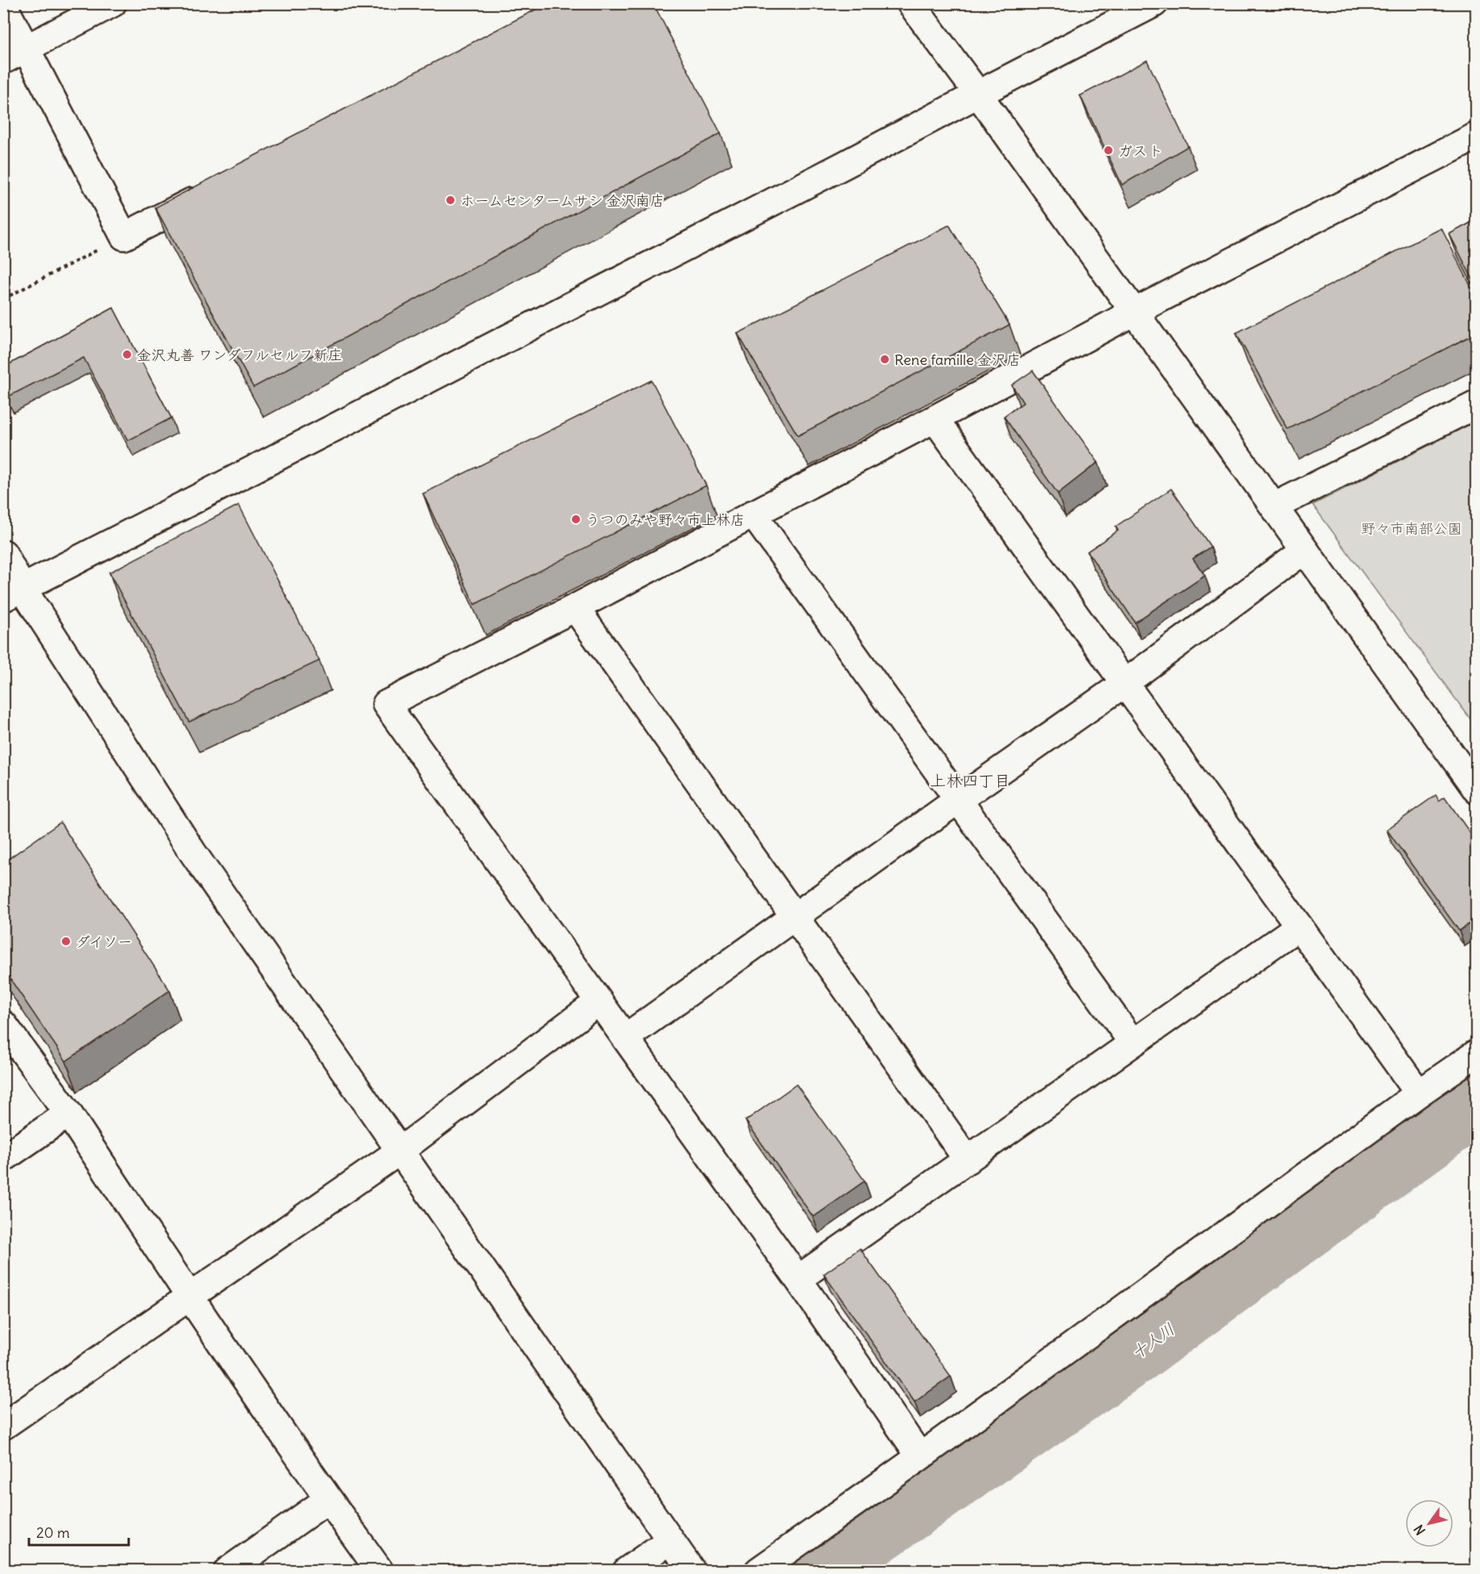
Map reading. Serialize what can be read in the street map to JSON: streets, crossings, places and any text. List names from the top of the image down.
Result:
{
  "districts": ["上林四丁目"],
  "water": ["十人川"],
  "parks": ["野々市南部公園"],
  "places": [
    "ガスト",
    "ホームセンタームサシ 金沢南店",
    "金沢丸善 ワンダフルセルフ新庄",
    "Rene famille 金沢店",
    "うつのみや野々市上林店",
    "ダイソー"
  ],
  "scale_bar": "20 m",
  "north": "bottom left"
}
